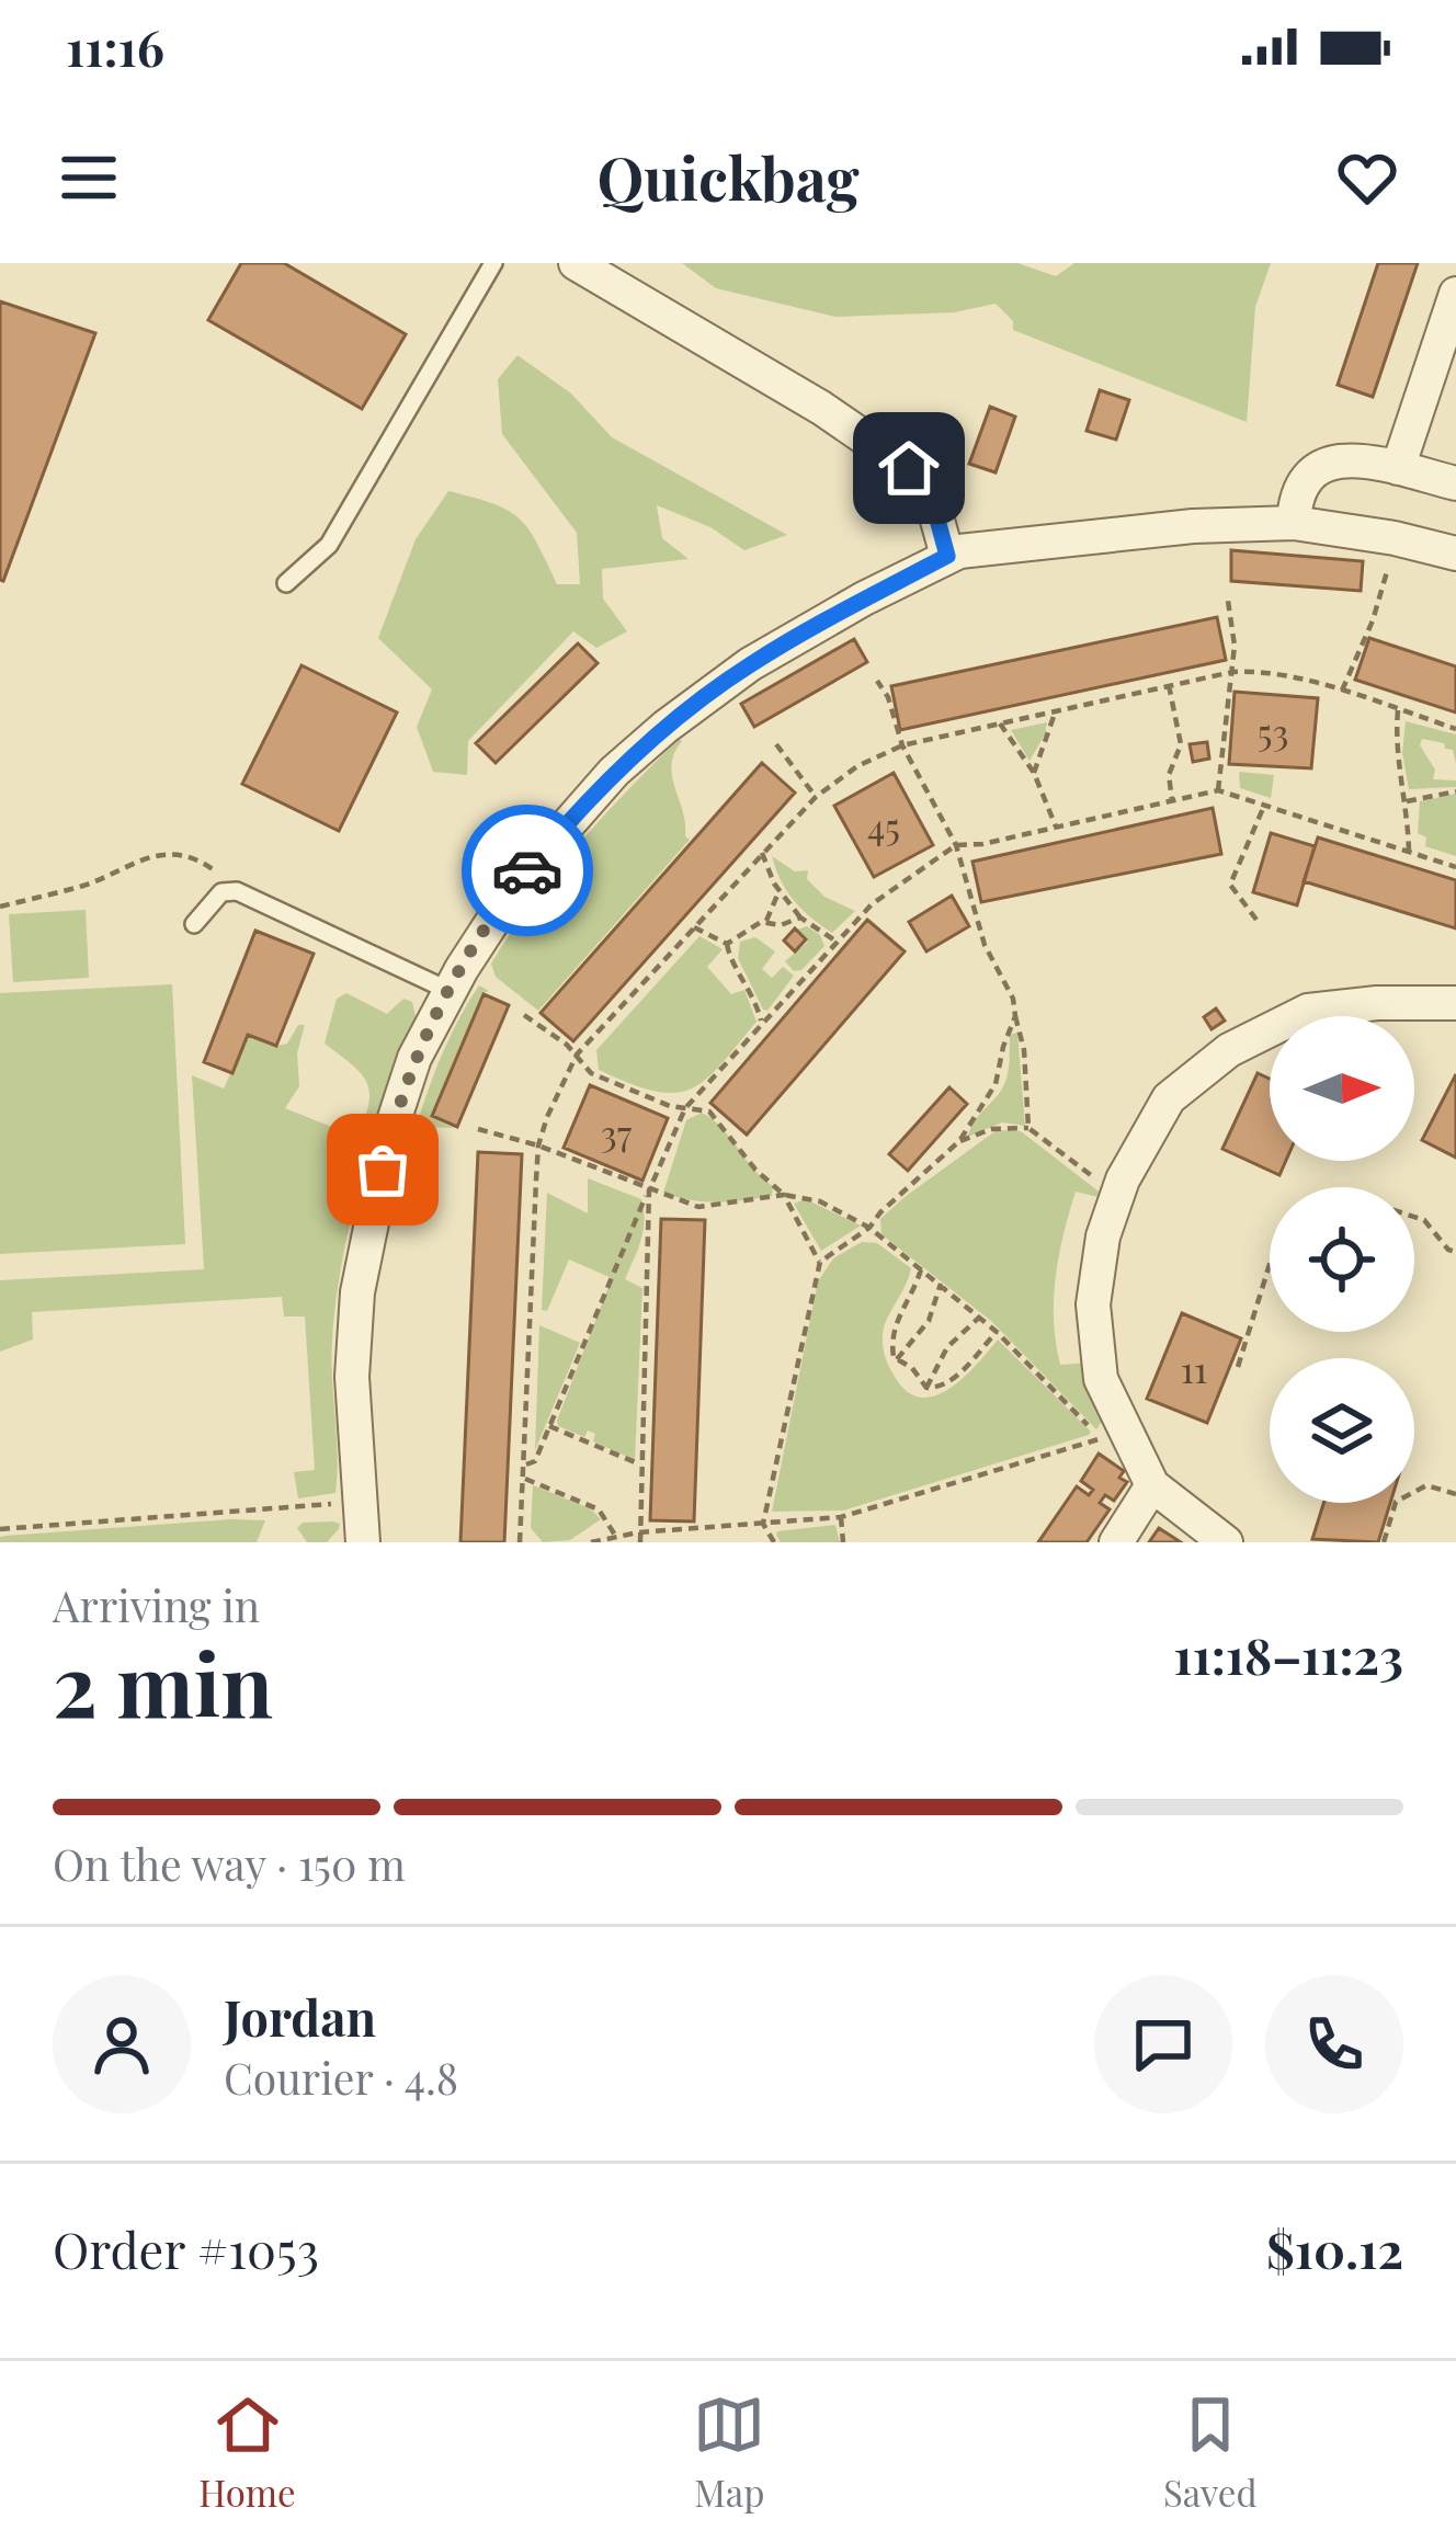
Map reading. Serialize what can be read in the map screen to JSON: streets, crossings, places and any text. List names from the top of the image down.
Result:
{
  "house_numbers": [
    "53",
    "45",
    "37",
    "11"
  ],
  "north": "right",
  "page": {
    "status": "11:16",
    "header": "Quickbag",
    "heading": ["2 min", "Arriving in", "11:18–11:23"],
    "panel": [
      "Jordan",
      "Courier · 4.8",
      "Order #1053",
      "$10.12"
    ],
    "bar": "On the way · 150 m",
    "tabs": ["Home", "Map", "Saved"]
  }
}
